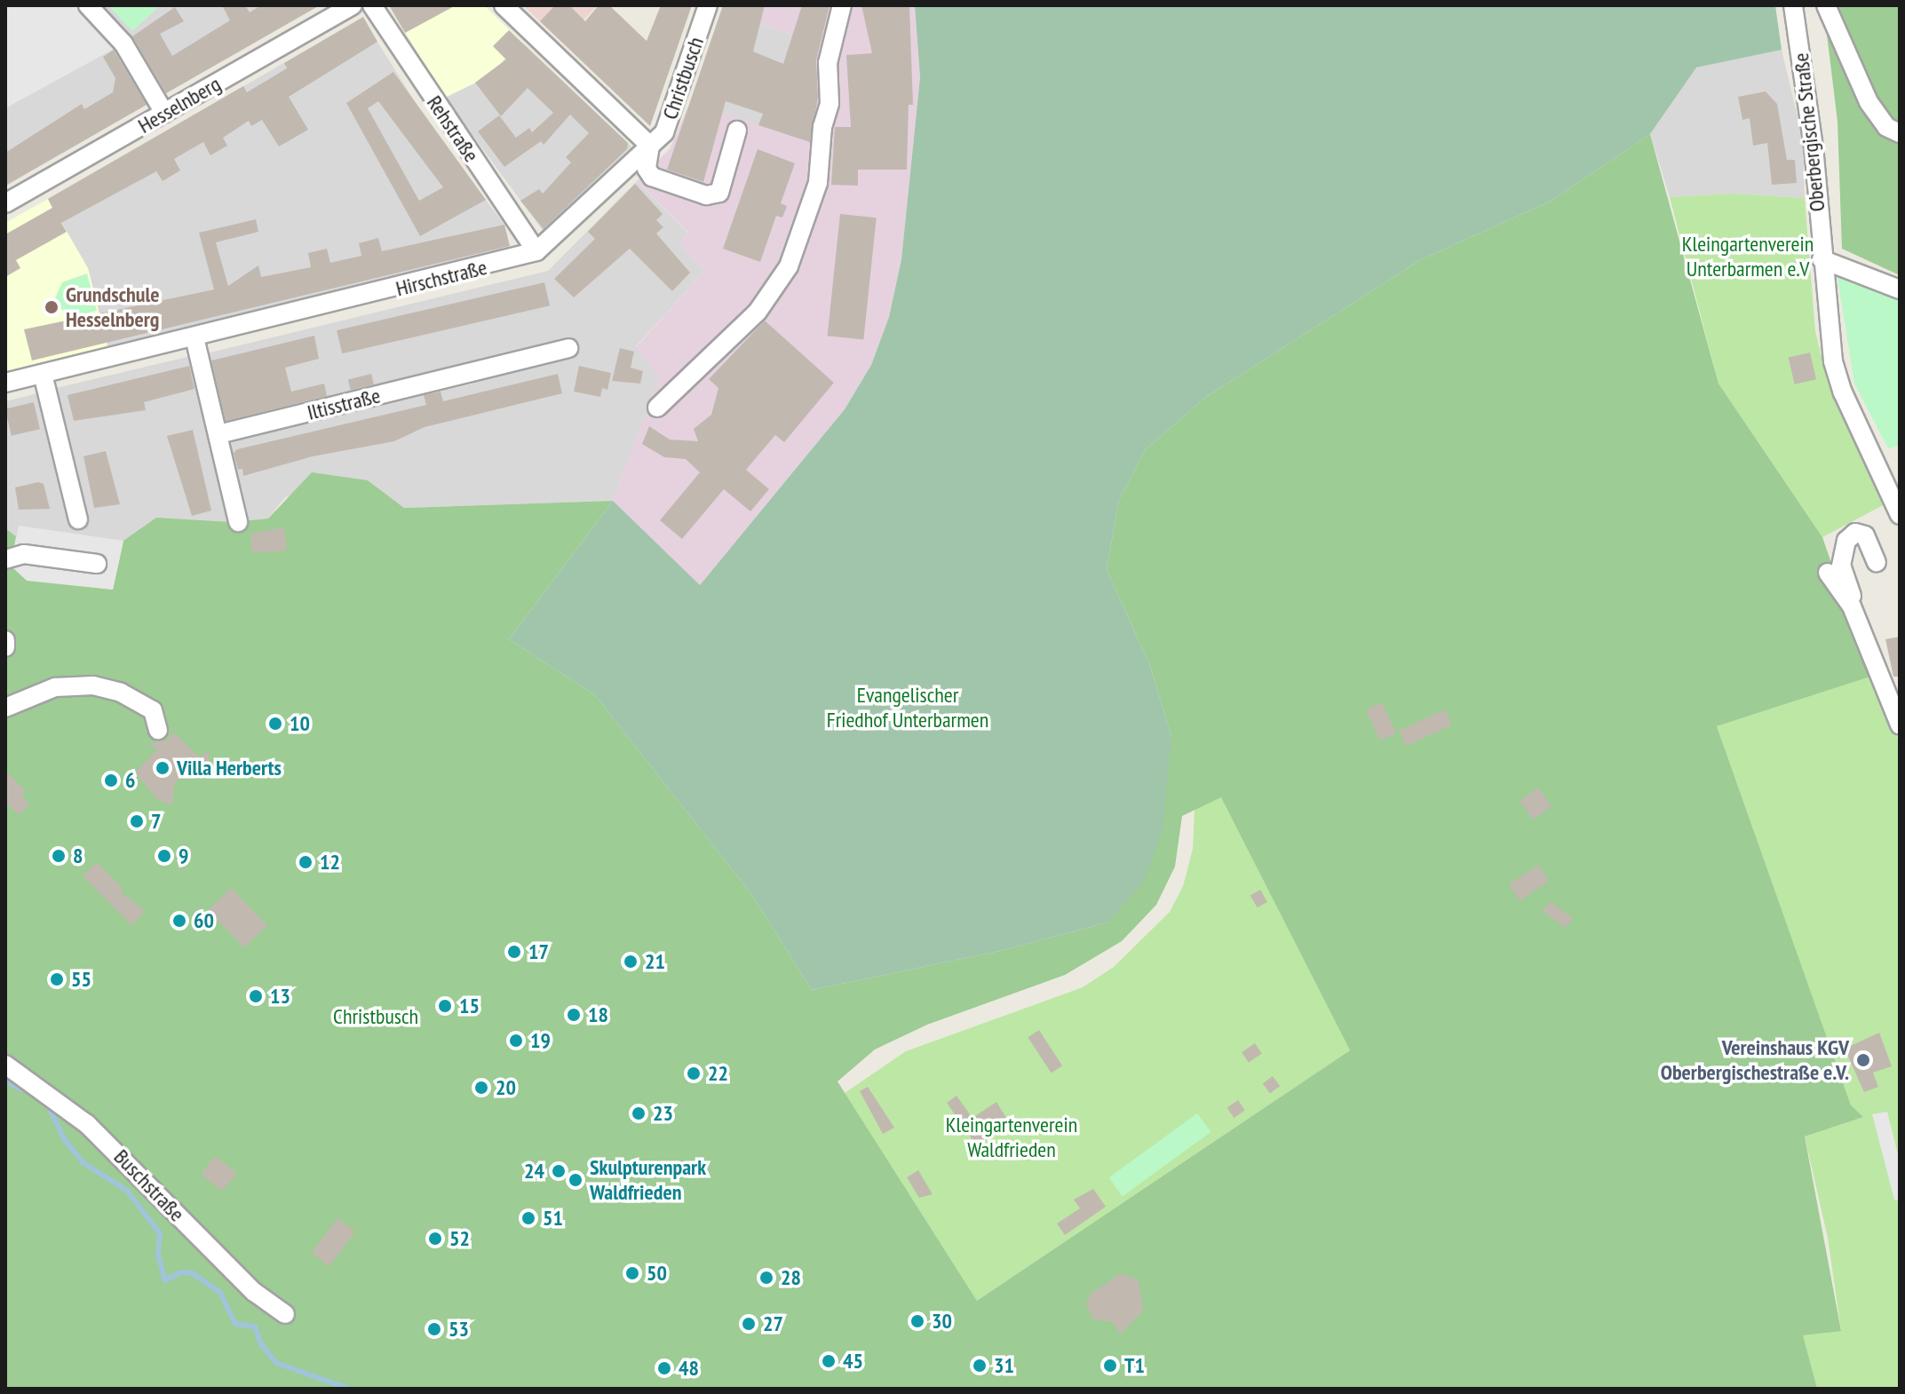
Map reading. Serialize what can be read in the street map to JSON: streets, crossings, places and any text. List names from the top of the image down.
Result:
{
  "streets": {
    "street": [
      "Christbusch",
      "Hesselnberg",
      "Rehstraße",
      "Oberbergische Straße",
      "Hirschstraße",
      "Iltisstraße",
      "Buschstraße"
    ]
  },
  "crossings": [
    ["Christbusch", "Hirschstraße"],
    ["Rehstraße", "Hirschstraße"]
  ],
  "parks": [
    "Kleingartenverein Unterbarmen e.V",
    "Evangelischer Friedhof Unterbarmen",
    "Christbusch",
    "Kleingartenverein Waldfrieden"
  ],
  "places": [
    "Grundschule Hesselnberg",
    "10",
    "Villa Herberts",
    "6",
    "7",
    "8",
    "9",
    "12",
    "60",
    "17",
    "21",
    "55",
    "13",
    "15",
    "18",
    "19",
    "Vereinshaus KGV Oberbergischestraße e.V.",
    "22",
    "20",
    "23",
    "24",
    "Skulpturenpark Waldfrieden",
    "51",
    "52",
    "50",
    "28",
    "30",
    "27",
    "53",
    "45",
    "31",
    "T1",
    "48"
  ]
}
